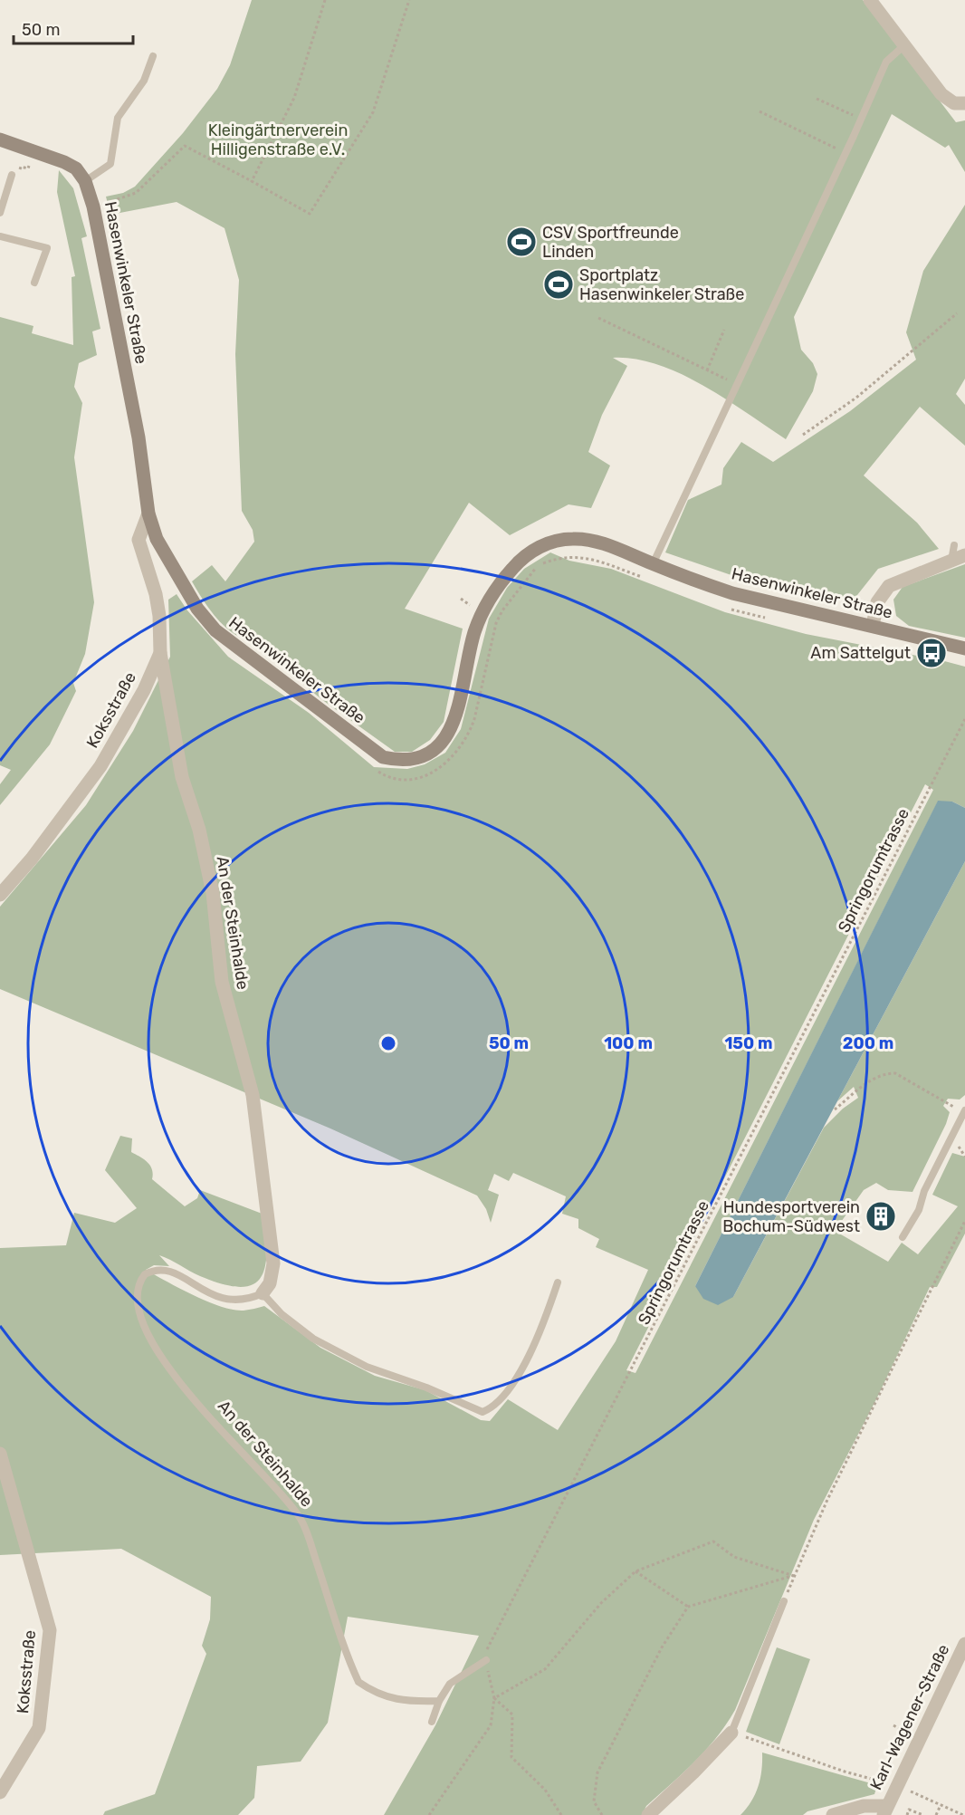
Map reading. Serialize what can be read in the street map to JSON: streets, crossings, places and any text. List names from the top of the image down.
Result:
{
  "streets": {
    "street": [
      "Hasenwinkeler Straße",
      "Koksstraße",
      "An der Steinhalde",
      "Karl-Wagener-Straße"
    ],
    "path": ["Springorumtrasse"]
  },
  "crossings": [
    ["Hasenwinkeler Straße", "Koksstraße"],
    ["Koksstraße", "An der Steinhalde"]
  ],
  "parks": ["Kleingärtnerverein Hilligenstraße e.V."],
  "places": {
    "sports": ["CSV Sportfreunde Linden", "Sportplatz Hasenwinkeler Straße"],
    "bus stop": ["Am Sattelgut"],
    "building": ["Hundesportverein Bochum-Südwest"]
  },
  "scale_bar": "50 m",
  "rings": [
    "50 m",
    "100 m",
    "150 m",
    "200 m"
  ]
}
